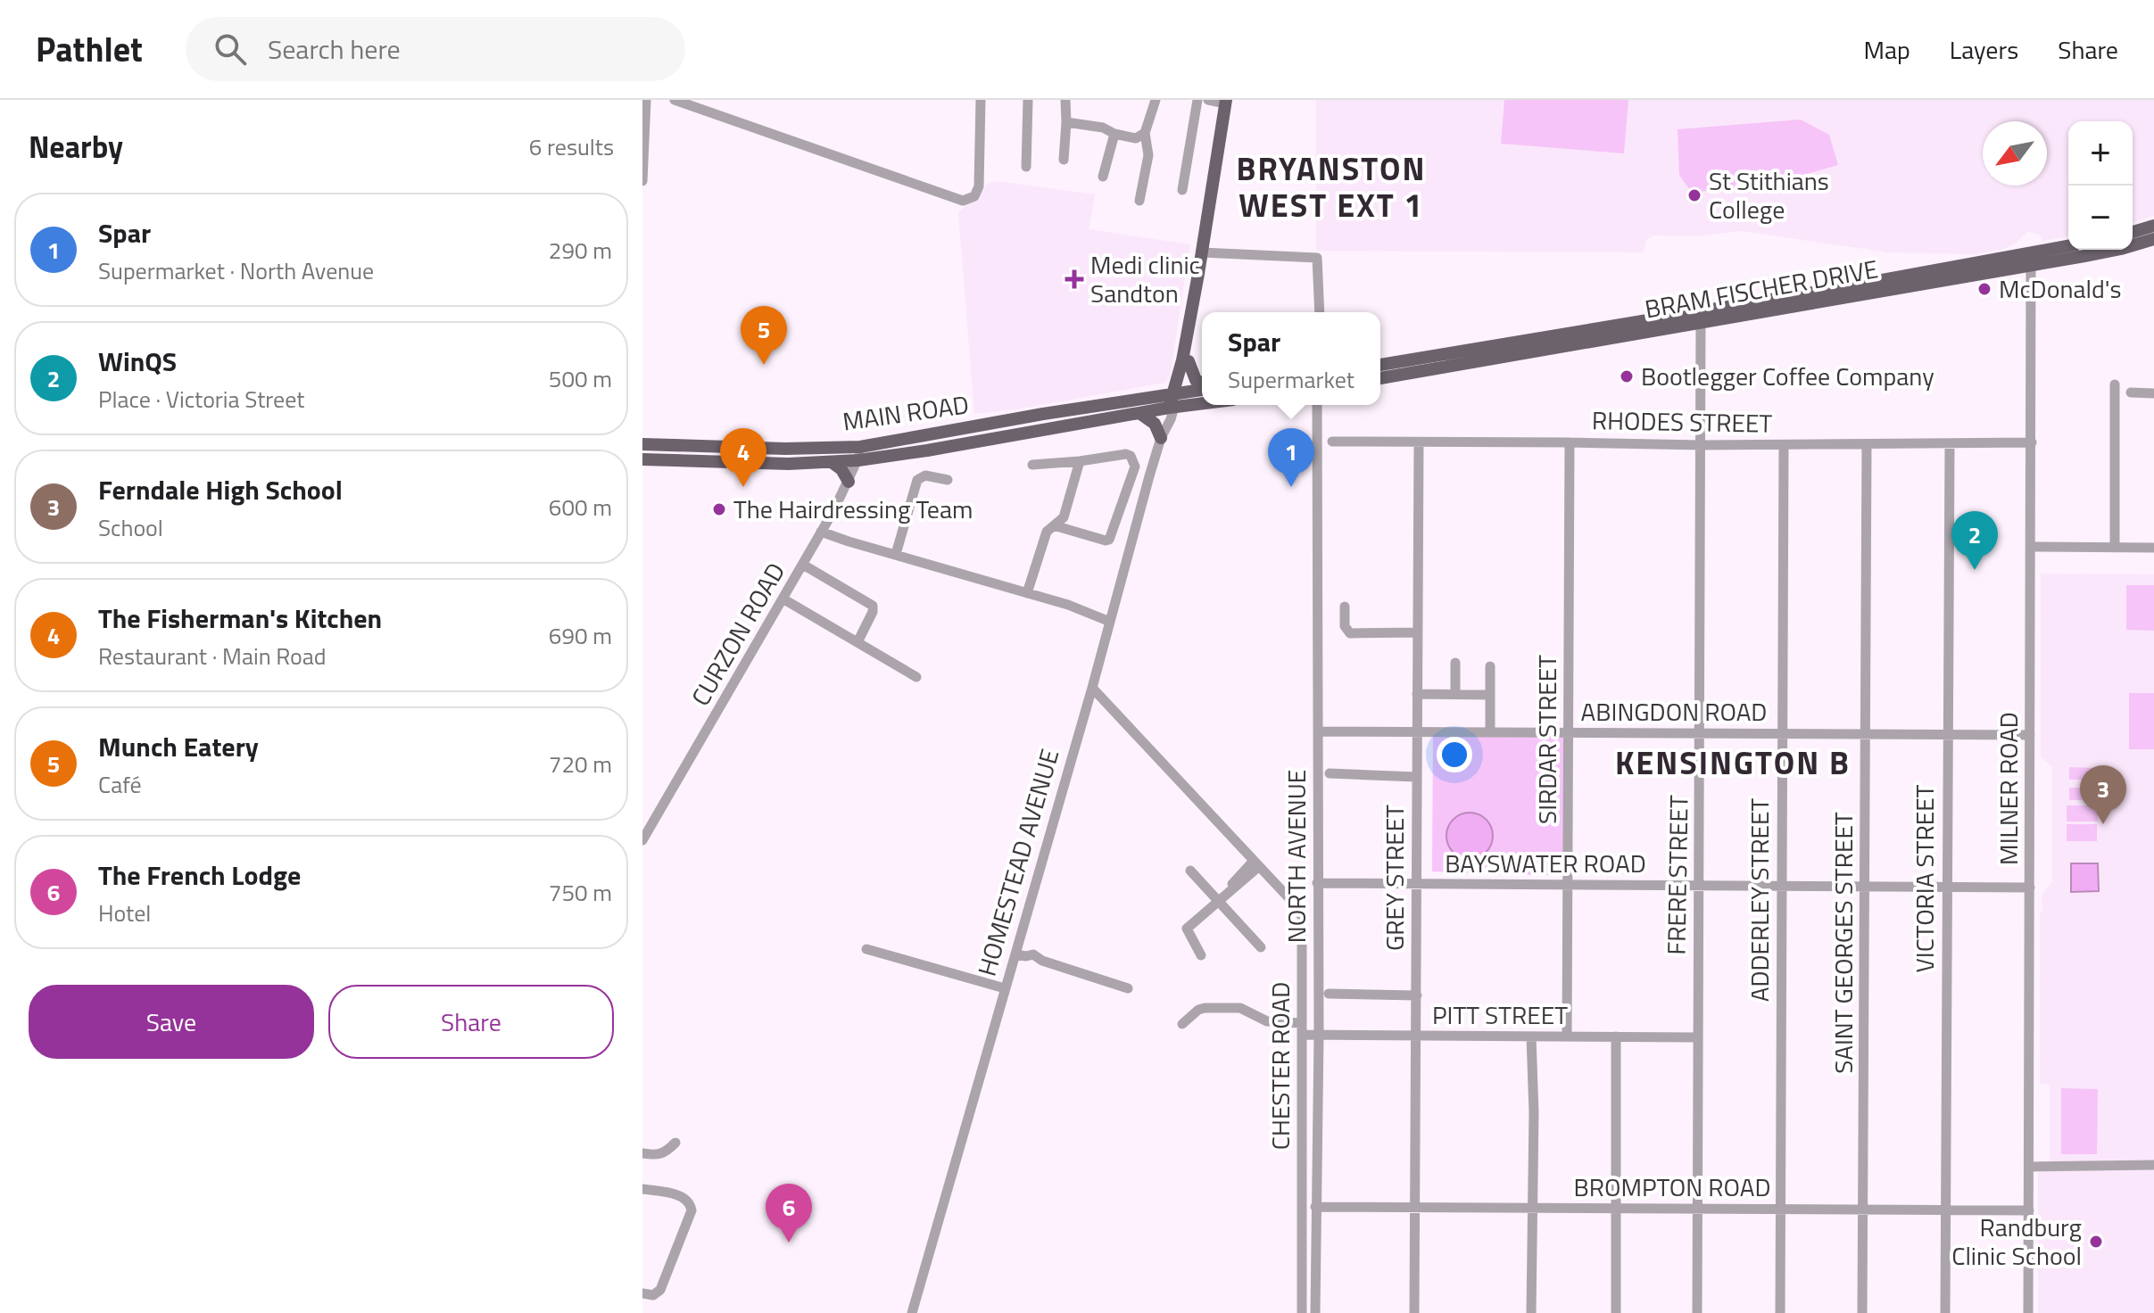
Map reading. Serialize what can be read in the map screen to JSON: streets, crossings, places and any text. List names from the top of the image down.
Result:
{
  "streets": {
    "main road": ["BRAM FISCHER DRIVE", "MAIN ROAD"],
    "street": [
      "RHODES STREET",
      "CURZON ROAD",
      "ABINGDON ROAD",
      "SIRDAR STREET",
      "MILNER ROAD",
      "NORTH AVENUE",
      "HOMESTEAD AVENUE",
      "BAYSWATER ROAD",
      "FRERE STREET",
      "GREY STREET",
      "VICTORIA STREET",
      "ADDERLEY STREET",
      "SAINT GEORGES STREET",
      "PITT STREET",
      "CHESTER ROAD",
      "BROMPTON ROAD"
    ]
  },
  "crossings": [
    ["BRAM FISCHER DRIVE", "MILNER ROAD"],
    ["BRAM FISCHER DRIVE", "FRERE STREET"],
    ["MAIN ROAD", "CURZON ROAD"],
    ["MAIN ROAD", "HOMESTEAD AVENUE"],
    ["RHODES STREET", "SIRDAR STREET"],
    ["RHODES STREET", "MILNER ROAD"],
    ["RHODES STREET", "FRERE STREET"],
    ["RHODES STREET", "GREY STREET"],
    ["RHODES STREET", "VICTORIA STREET"],
    ["RHODES STREET", "ADDERLEY STREET"],
    ["RHODES STREET", "SAINT GEORGES STREET"],
    ["ABINGDON ROAD", "SIRDAR STREET"],
    ["ABINGDON ROAD", "MILNER ROAD"],
    ["ABINGDON ROAD", "NORTH AVENUE"],
    ["ABINGDON ROAD", "FRERE STREET"],
    ["ABINGDON ROAD", "GREY STREET"],
    ["ABINGDON ROAD", "VICTORIA STREET"],
    ["ABINGDON ROAD", "ADDERLEY STREET"],
    ["ABINGDON ROAD", "SAINT GEORGES STREET"],
    ["SIRDAR STREET", "BAYSWATER ROAD"],
    ["SIRDAR STREET", "PITT STREET"],
    ["MILNER ROAD", "BAYSWATER ROAD"],
    ["MILNER ROAD", "BROMPTON ROAD"],
    ["NORTH AVENUE", "BAYSWATER ROAD"],
    ["NORTH AVENUE", "PITT STREET"],
    ["NORTH AVENUE", "BROMPTON ROAD"],
    ["HOMESTEAD AVENUE", "CHESTER ROAD"],
    ["BAYSWATER ROAD", "FRERE STREET"],
    ["BAYSWATER ROAD", "GREY STREET"],
    ["BAYSWATER ROAD", "VICTORIA STREET"],
    ["BAYSWATER ROAD", "ADDERLEY STREET"],
    ["BAYSWATER ROAD", "SAINT GEORGES STREET"],
    ["FRERE STREET", "PITT STREET"],
    ["FRERE STREET", "BROMPTON ROAD"],
    ["GREY STREET", "PITT STREET"],
    ["GREY STREET", "BROMPTON ROAD"],
    ["VICTORIA STREET", "BROMPTON ROAD"],
    ["ADDERLEY STREET", "BROMPTON ROAD"],
    ["SAINT GEORGES STREET", "BROMPTON ROAD"],
    ["PITT STREET", "CHESTER ROAD"]
  ],
  "districts": ["BRYANSTON WEST EXT 1", "KENSINGTON B"],
  "places": {
    "other": [
      "St Stithians College",
      "McDonald's",
      "Bootlegger Coffee Company",
      "The Hairdressing Team",
      "Randburg Clinic School"
    ],
    "health": ["Medi clinic Sandton"]
  },
  "north": "bottom left",
  "page": {
    "header": "Pathlet",
    "search": "Search here",
    "nav": ["Map", "Layers", "Share"],
    "heading": ["Nearby", "6 results"],
    "map_buttons": ["+", "−"],
    "list": [
      {
        "mark": "1",
        "name": "Spar",
        "note": "Supermarket · North Avenue",
        "value": "290 m"
      },
      {
        "mark": "2",
        "name": "WinQS",
        "note": "Place · Victoria Street",
        "value": "500 m"
      },
      {
        "mark": "3",
        "name": "Ferndale High School",
        "note": "School",
        "value": "600 m"
      },
      {
        "mark": "4",
        "name": "The Fisherman's Kitchen",
        "note": "Restaurant · Main Road",
        "value": "690 m"
      },
      {
        "mark": "5",
        "name": "Munch Eatery",
        "note": "Café",
        "value": "720 m"
      },
      {
        "mark": "6",
        "name": "The French Lodge",
        "note": "Hotel",
        "value": "750 m"
      }
    ],
    "pins": [
      "5",
      "1",
      "4",
      "2",
      "3",
      "6"
    ],
    "popup": ["Spar", "Supermarket"],
    "buttons": ["Save", "Share"]
  }
}
